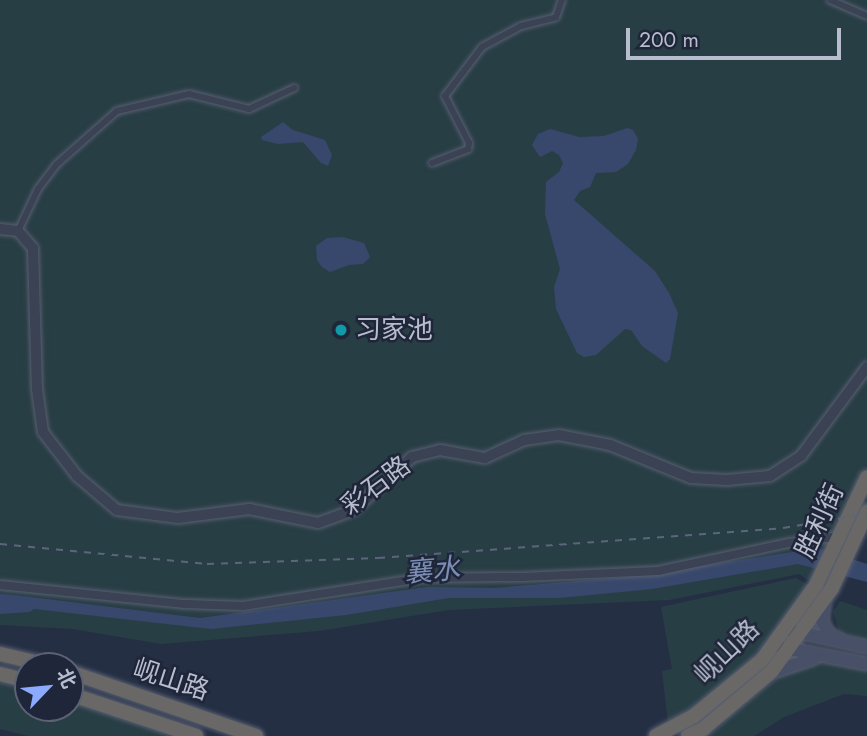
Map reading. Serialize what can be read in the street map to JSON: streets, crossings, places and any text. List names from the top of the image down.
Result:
{
  "streets": {
    "highway": ["胜利街", "岘山路"],
    "street": ["彩石路"]
  },
  "crossings": [
    ["胜利街", "岘山路"]
  ],
  "water": ["襄水"],
  "places": ["习家池"],
  "scale_bar": "200 m",
  "north": "top right"
}
